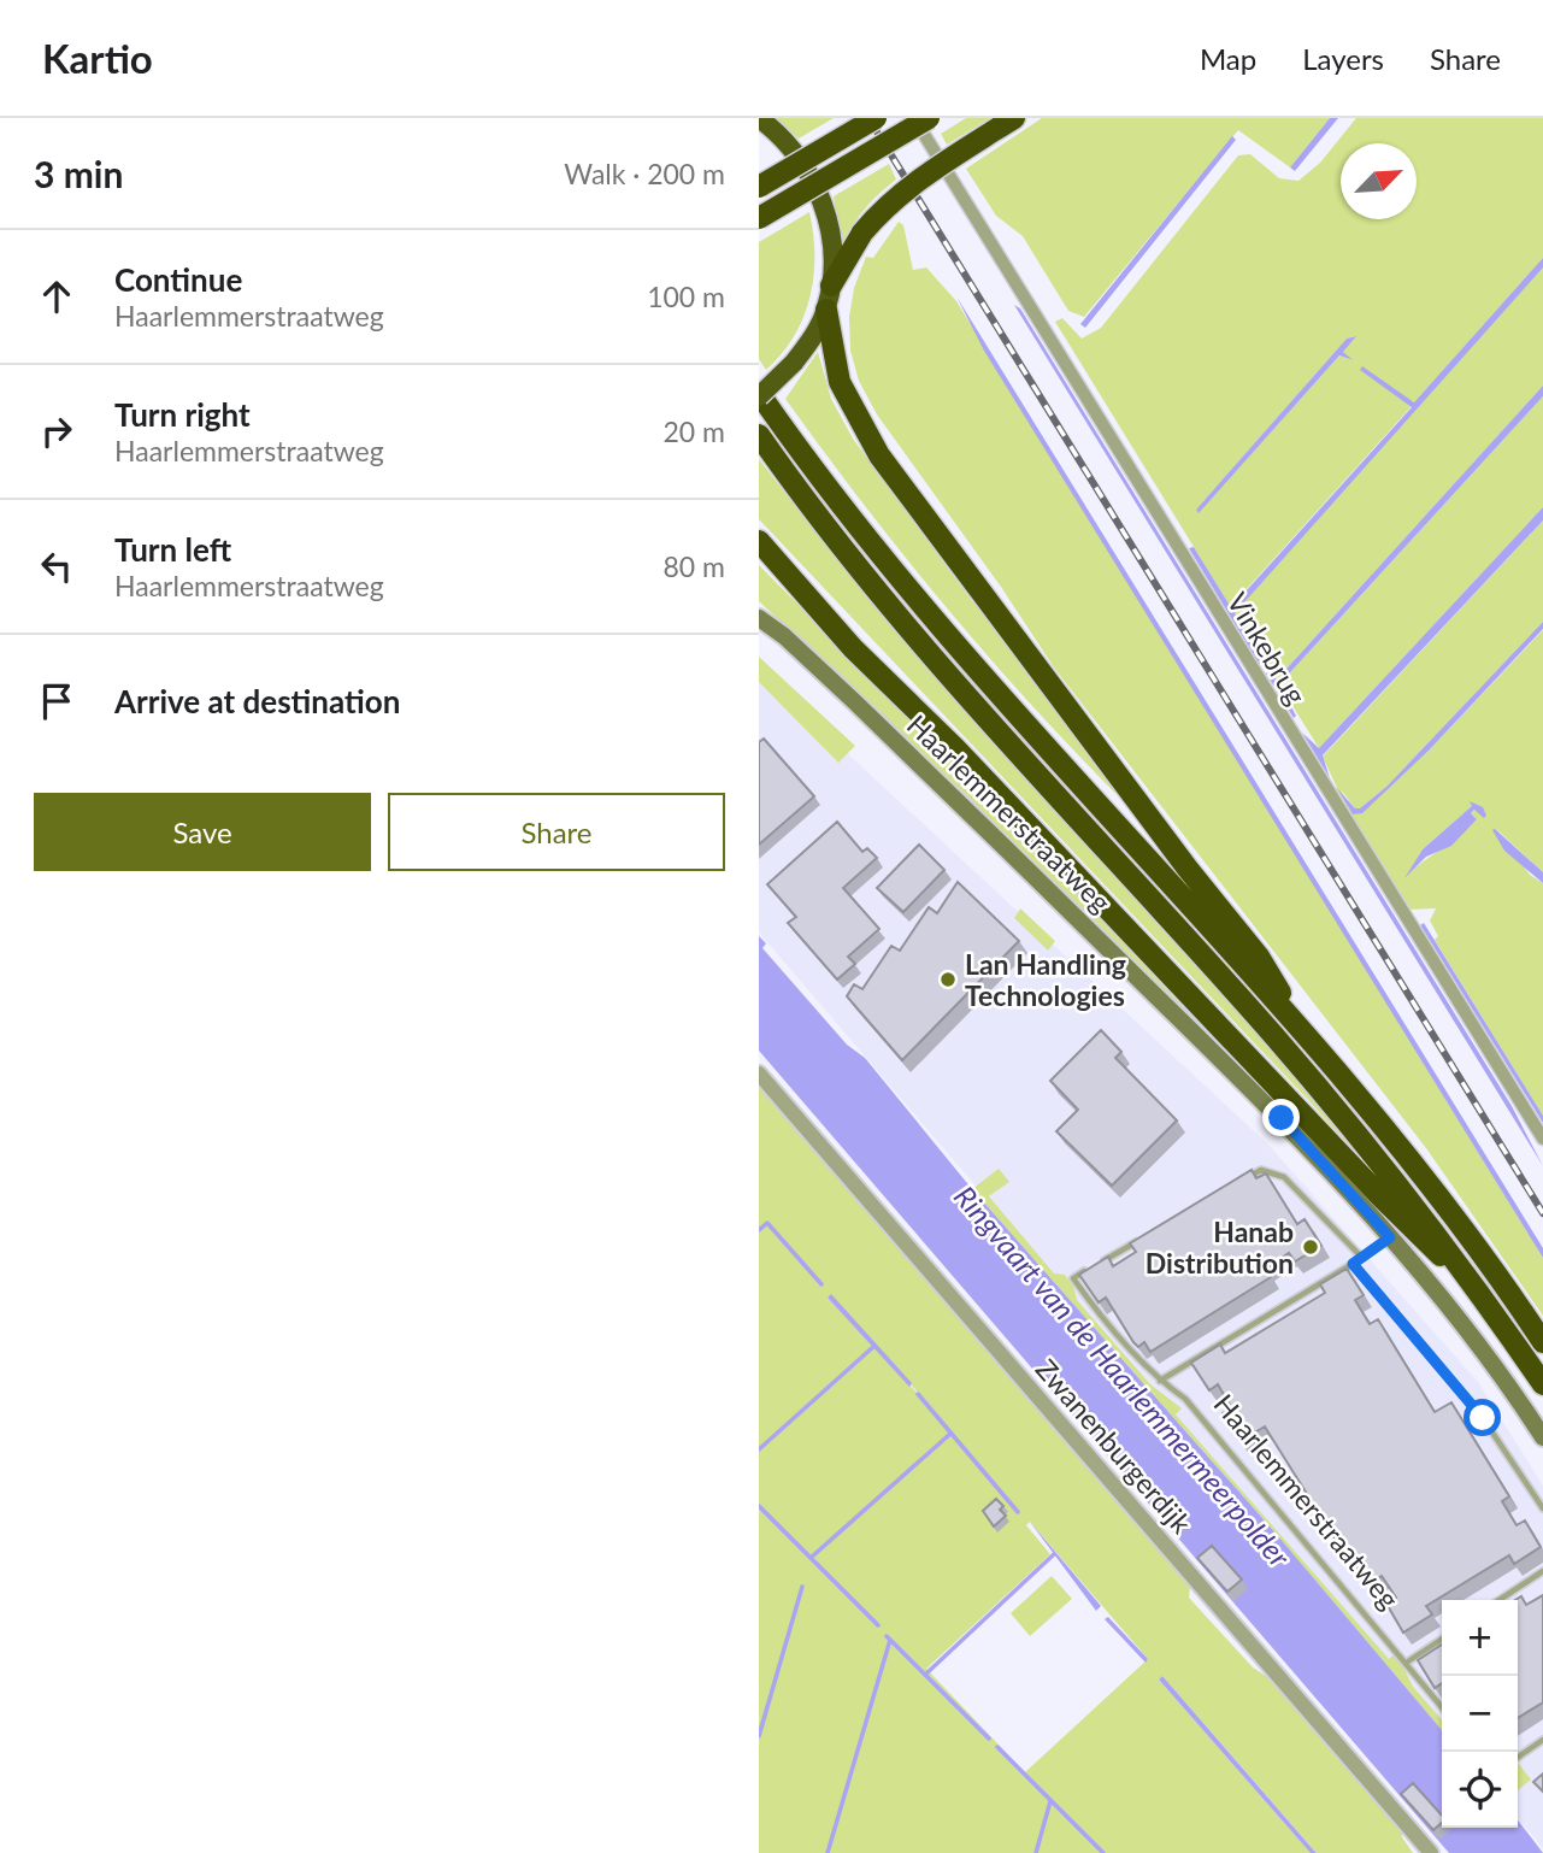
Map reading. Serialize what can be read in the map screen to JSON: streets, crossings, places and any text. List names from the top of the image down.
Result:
{
  "streets": {
    "main road": ["Haarlemmerstraatweg"],
    "street": ["Vinkebrug", "Zwanenburgerdijk"]
  },
  "water": ["Ringvaart van de Haarlemmermeerpolder"],
  "places": ["Lan Handling Technologies", "Hanab Distribution"],
  "north": "top right",
  "page": {
    "header": "Kartio",
    "nav": ["Map", "Layers", "Share"],
    "heading": ["3 min", "Walk · 200 m"],
    "list": [
      ["Continue", "Haarlemmerstraatweg", "100 m"],
      ["Turn right", "Haarlemmerstraatweg", "20 m"],
      ["Turn left", "Haarlemmerstraatweg", "80 m"],
      "Arrive at destination"
    ],
    "buttons": ["Save", "Share"],
    "map_buttons": ["+", "−"]
  }
}
